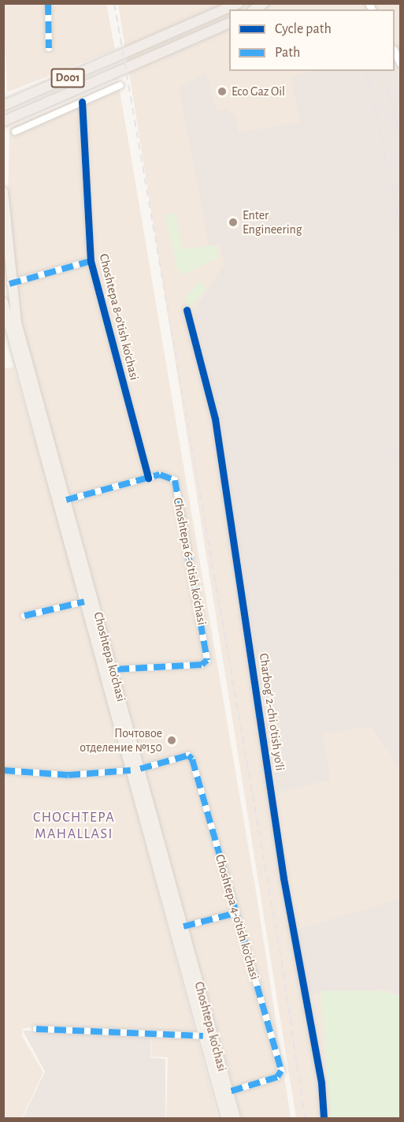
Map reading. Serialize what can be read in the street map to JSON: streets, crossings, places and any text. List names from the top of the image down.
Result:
{
  "streets": {
    "highway": ["D001"],
    "main road": ["Choshtepa ko'chasi"],
    "street": [
      "Choshtepa 8-o'tish ko'chasi",
      "Choshtepa 6-o'tish ko'chasi",
      "Charbog' 2-chi o'tish yo'li",
      "Choshtepa 4-o'tish ko'chasi"
    ]
  },
  "crossings": [
    ["Choshtepa 8-o'tish ko'chasi", "Choshtepa 6-o'tish ko'chasi"],
    ["Choshtepa 6-o'tish ko'chasi", "Choshtepa ko'chasi"],
    ["Choshtepa ko'chasi", "Choshtepa 4-o'tish ko'chasi"]
  ],
  "districts": ["CHOCHTEPA MAHALLASI"],
  "places": ["Eco Gaz Oil", "Enter Engineering", "Почтовое отделение №150"],
  "legend": ["Cycle path", "Path"]
}
